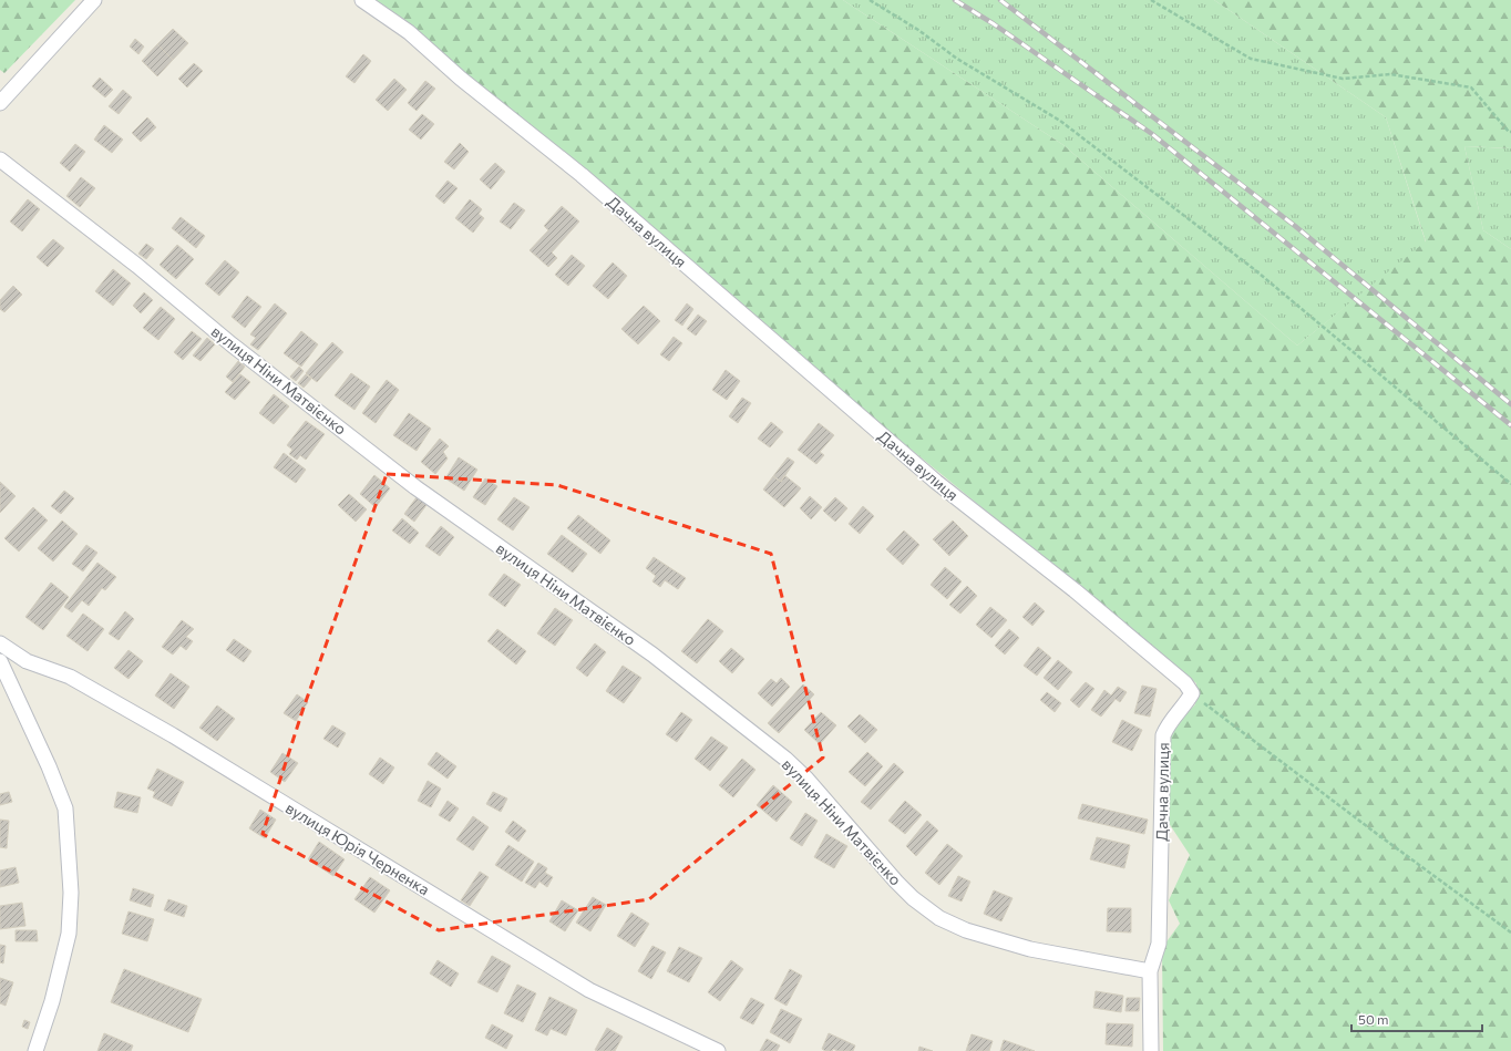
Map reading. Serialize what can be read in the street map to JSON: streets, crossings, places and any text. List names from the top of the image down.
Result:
{
  "streets": {
    "street": ["Дачна вулиця", "вулиця Ніни Матвієнко", "вулиця Юрія Черненка"]
  },
  "crossings": [
    ["Дачна вулиця", "вулиця Ніни Матвієнко"]
  ],
  "scale_bar": "50 m"
}
